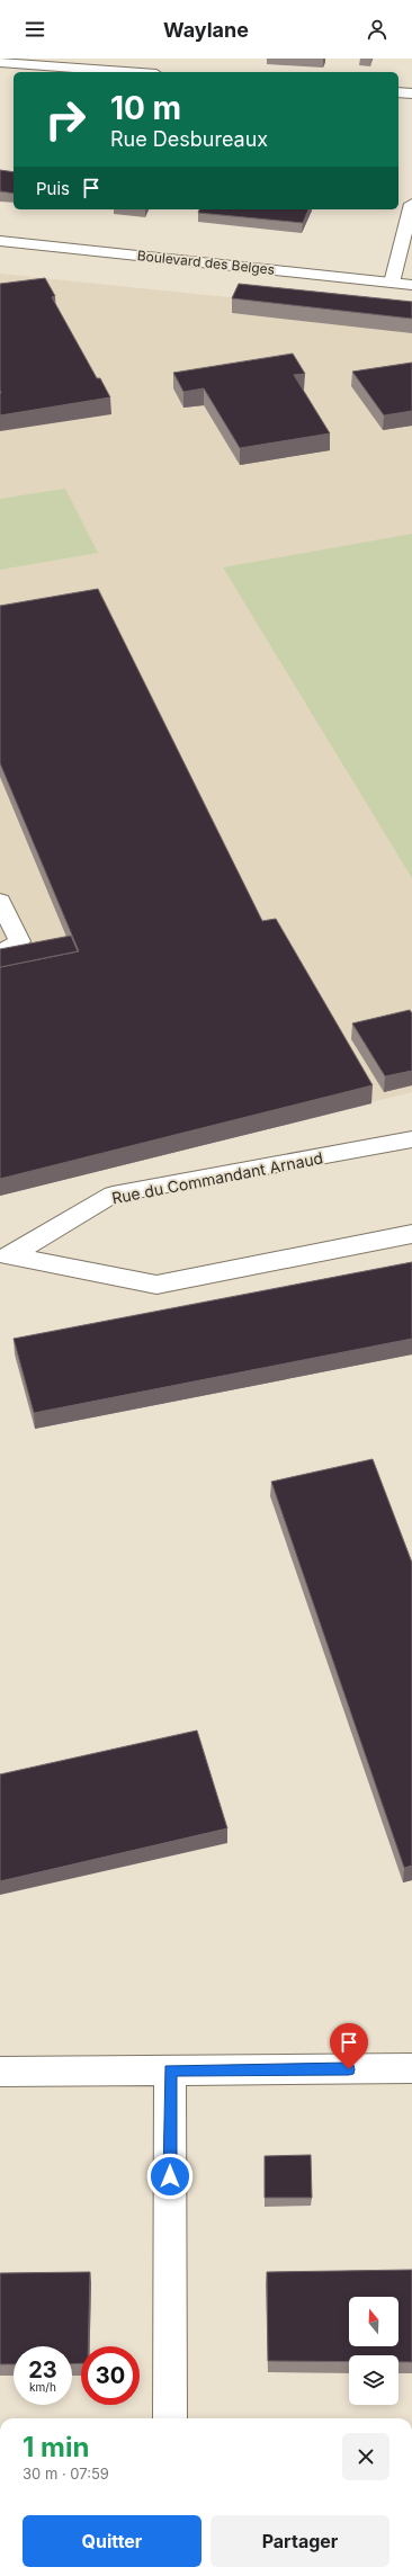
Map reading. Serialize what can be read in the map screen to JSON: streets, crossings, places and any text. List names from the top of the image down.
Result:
{
  "streets": {
    "street": ["Boulevard des Belges", "Rue du Commandant Arnaud"]
  },
  "north": "top",
  "page": {
    "header": "Waylane",
    "turn": ["10 m", "Rue Desbureaux"],
    "then": "Puis",
    "speed": "23 km/h",
    "limit": "30",
    "heading": ["1 min", "30 m · 07:59"],
    "buttons": ["Quitter", "Partager"]
  }
}
